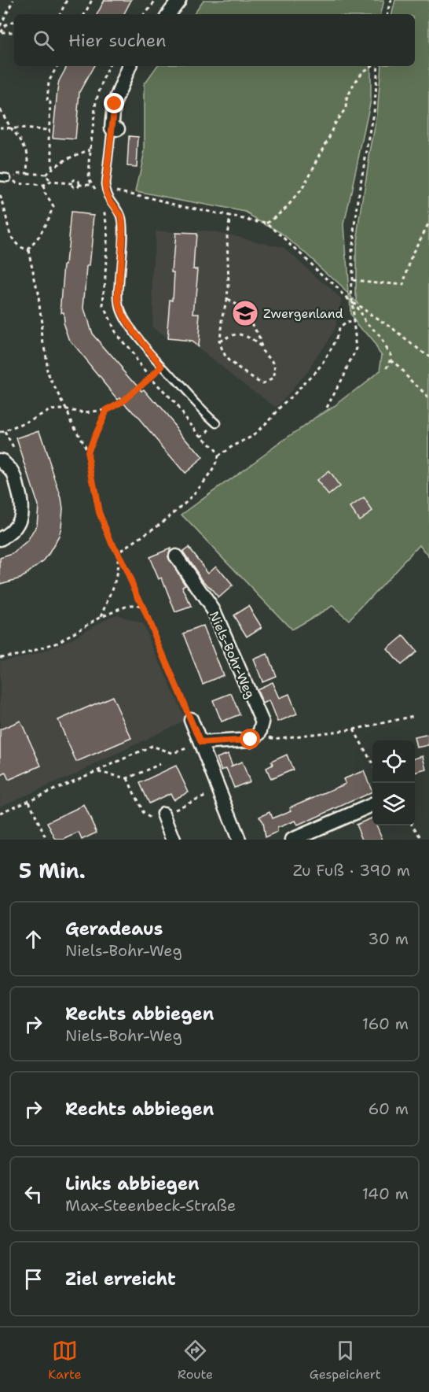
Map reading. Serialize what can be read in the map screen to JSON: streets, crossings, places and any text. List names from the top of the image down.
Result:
{
  "streets": {
    "street": ["Niels-Bohr-Weg"]
  },
  "places": {
    "school or university": ["Zwergenland"]
  },
  "page": {
    "search": "Hier suchen",
    "heading": ["5 Min.", "Zu Fuß · 390 m"],
    "list": [
      ["Geradeaus", "Niels-Bohr-Weg", "30 m"],
      ["Rechts abbiegen", "Niels-Bohr-Weg", "160 m"],
      ["Rechts abbiegen", "60 m"],
      ["Links abbiegen", "Max-Steenbeck-Straße", "140 m"],
      "Ziel erreicht"
    ],
    "nav": ["Karte", "Route", "Gespeichert"]
  }
}
